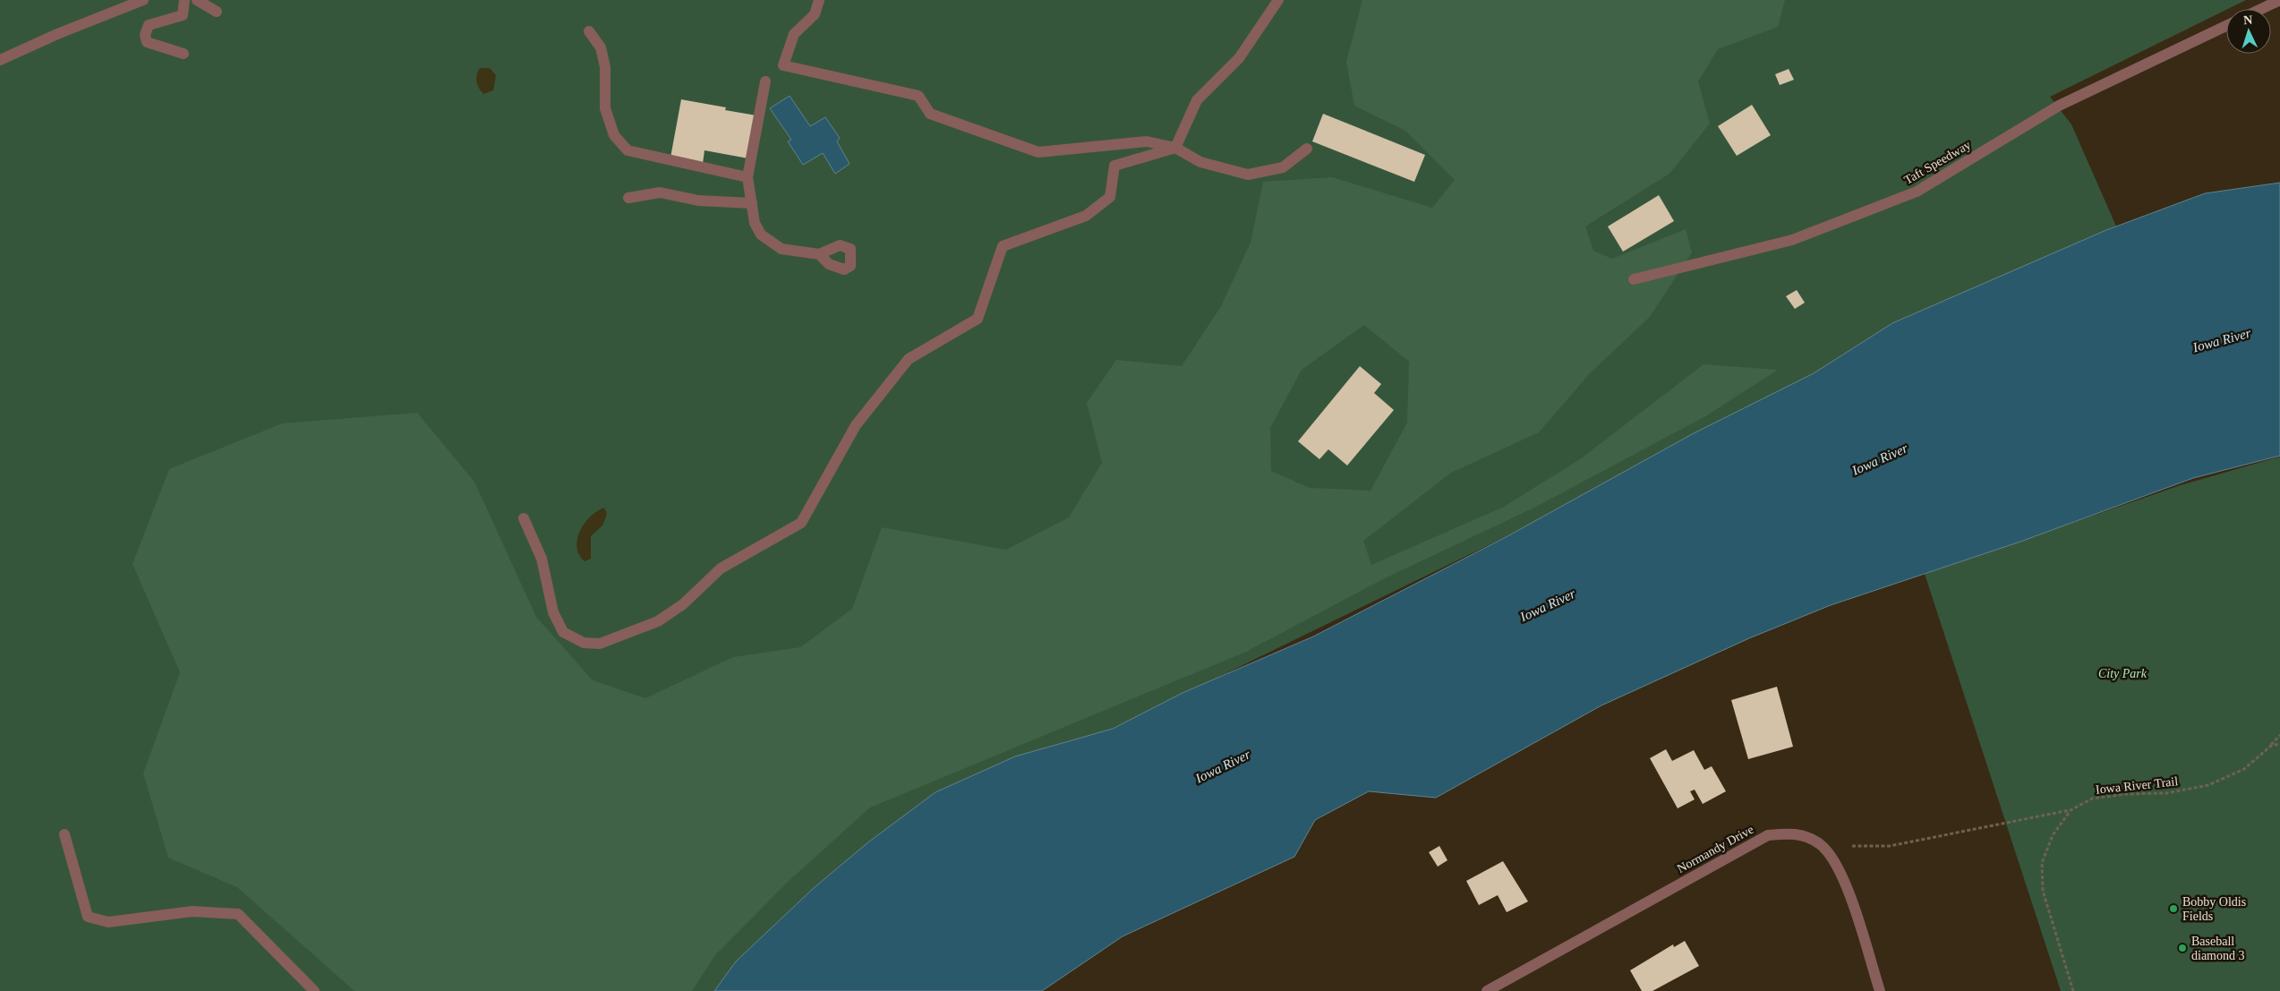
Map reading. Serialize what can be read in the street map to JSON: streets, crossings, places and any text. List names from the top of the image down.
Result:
{
  "streets": {
    "street": ["Taft Speedway", "Normandy Drive"],
    "path": ["Iowa River Trail"]
  },
  "water": ["Iowa River"],
  "parks": ["City Park"],
  "places": ["Bobby Oldis Fields", "Baseball diamond 3"],
  "north": "top"
}
